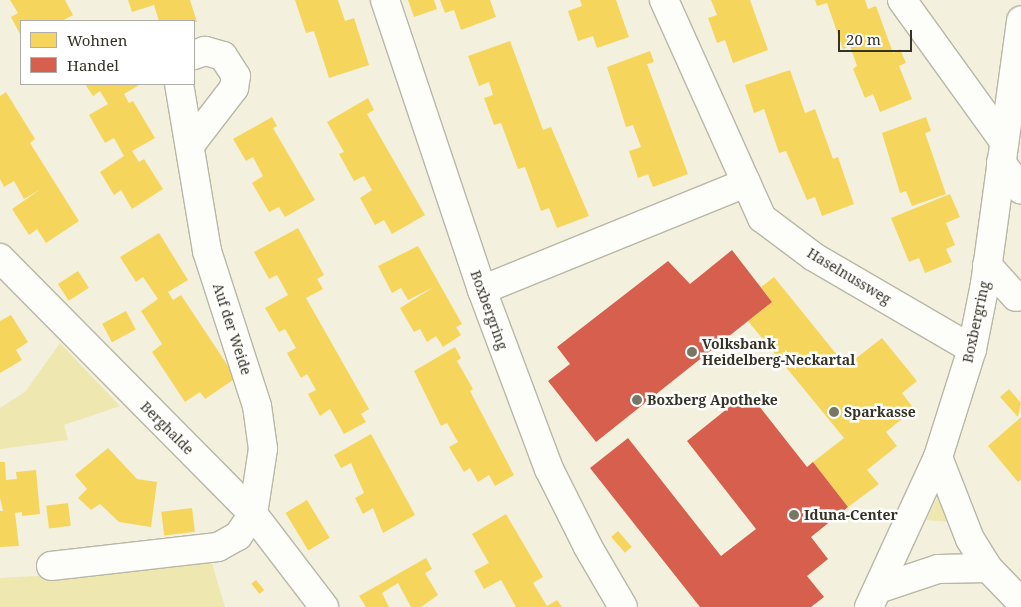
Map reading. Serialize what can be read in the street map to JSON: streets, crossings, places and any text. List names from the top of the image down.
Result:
{
  "streets": {
    "street": [
      "Haselnussweg",
      "Boxbergring",
      "Auf der Weide",
      "Berghalde"
    ]
  },
  "crossings": [
    ["Haselnussweg", "Boxbergring"],
    ["Auf der Weide", "Berghalde"]
  ],
  "places": [
    "Volksbank Heidelberg-Neckartal",
    "Boxberg Apotheke",
    "Sparkasse",
    "Iduna-Center"
  ],
  "legend": ["Wohnen", "Handel"],
  "scale_bar": "20 m"
}
